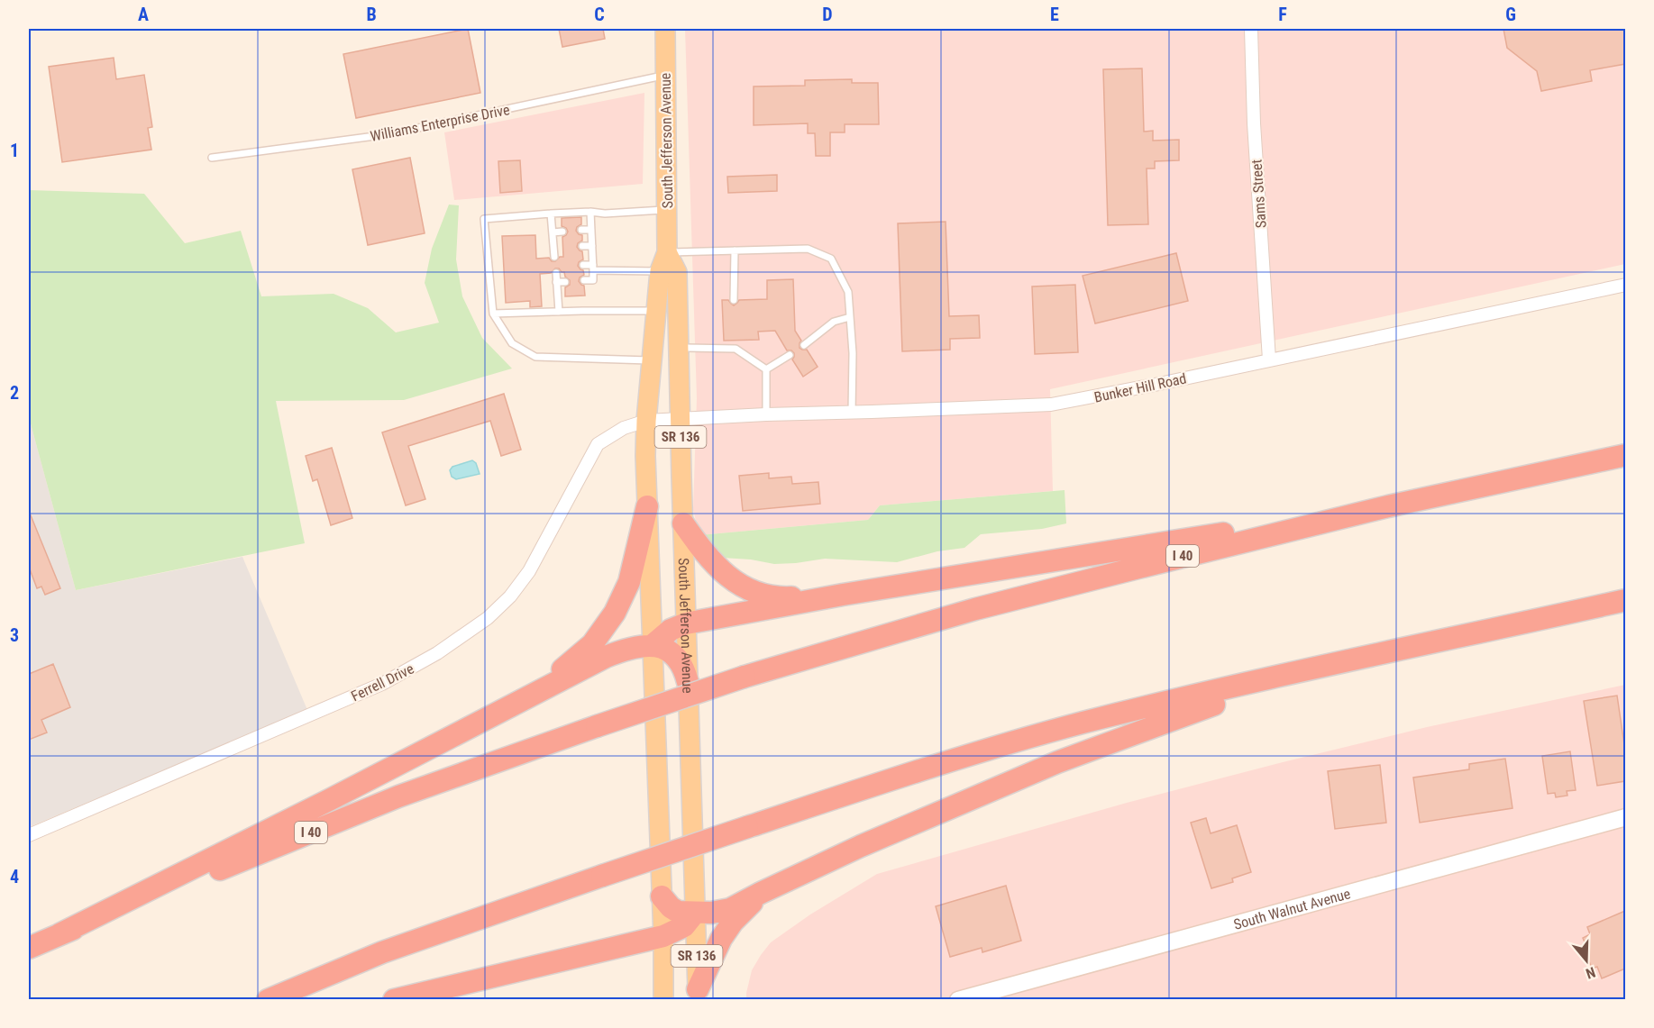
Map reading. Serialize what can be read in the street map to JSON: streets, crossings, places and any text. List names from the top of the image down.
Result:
{
  "streets": {
    "highway": ["I 40"],
    "main road": ["South Jefferson Avenue", "SR 136"],
    "street": [
      "Sams Street",
      "Bunker Hill Road",
      "Ferrell Drive",
      "South Walnut Avenue"
    ],
    "lane": ["Williams Enterprise Drive"]
  },
  "crossings": [
    ["Williams Enterprise Drive", "South Jefferson Avenue"],
    ["South Jefferson Avenue", "Bunker Hill Road"],
    ["South Jefferson Avenue", "Ferrell Drive"],
    ["Sams Street", "Bunker Hill Road"],
    ["Bunker Hill Road", "Ferrell Drive"]
  ],
  "north": "bottom",
  "grid": {
    "columns": [
      "A",
      "B",
      "C",
      "D",
      "E",
      "F",
      "G"
    ],
    "rows": [
      "1",
      "2",
      "3",
      "4"
    ]
  }
}
